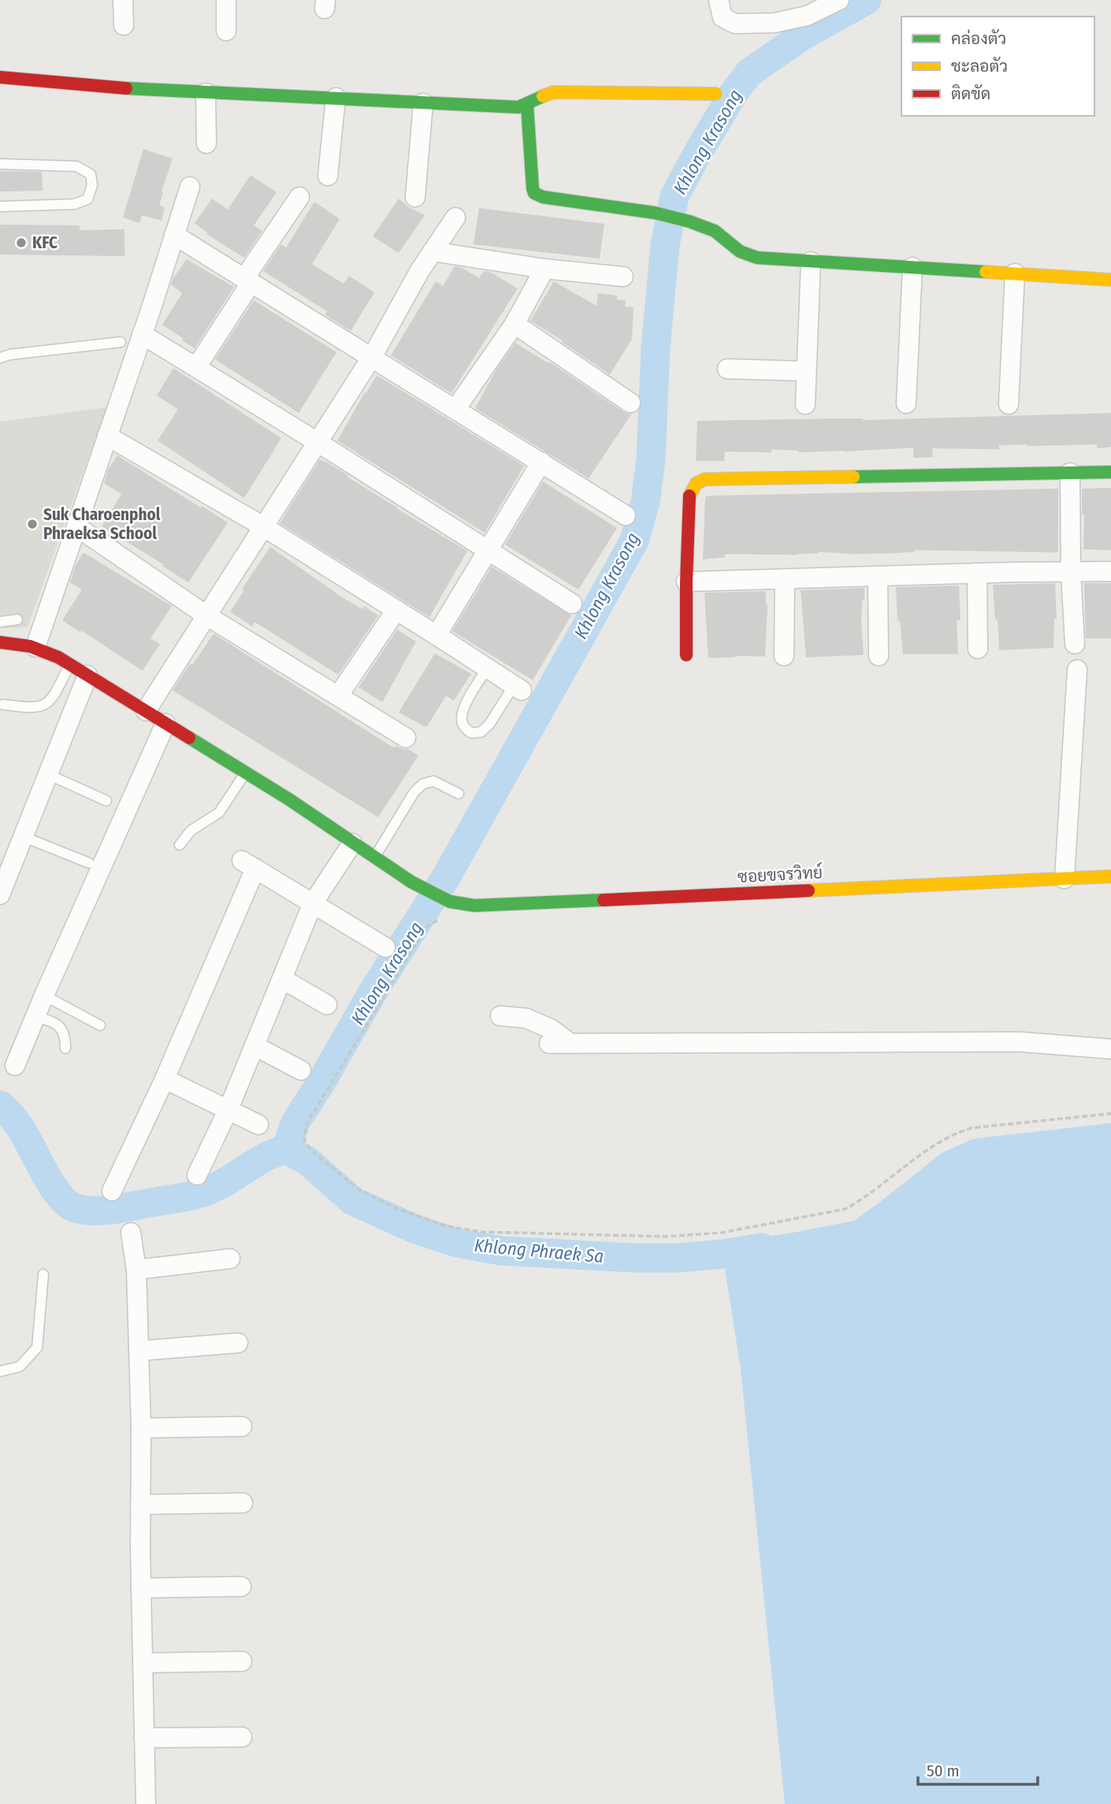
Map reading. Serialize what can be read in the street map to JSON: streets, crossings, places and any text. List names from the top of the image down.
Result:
{
  "streets": {
    "street": ["ซอยขจรวิทย์"]
  },
  "water": ["Khlong Krasong", "Khlong Phraek Sa"],
  "places": ["KFC", "Suk Charoenphol Phraeksa School"],
  "legend": ["คล่องตัว", "ชะลอตัว", "ติดขัด"],
  "scale_bar": "50 m"
}
